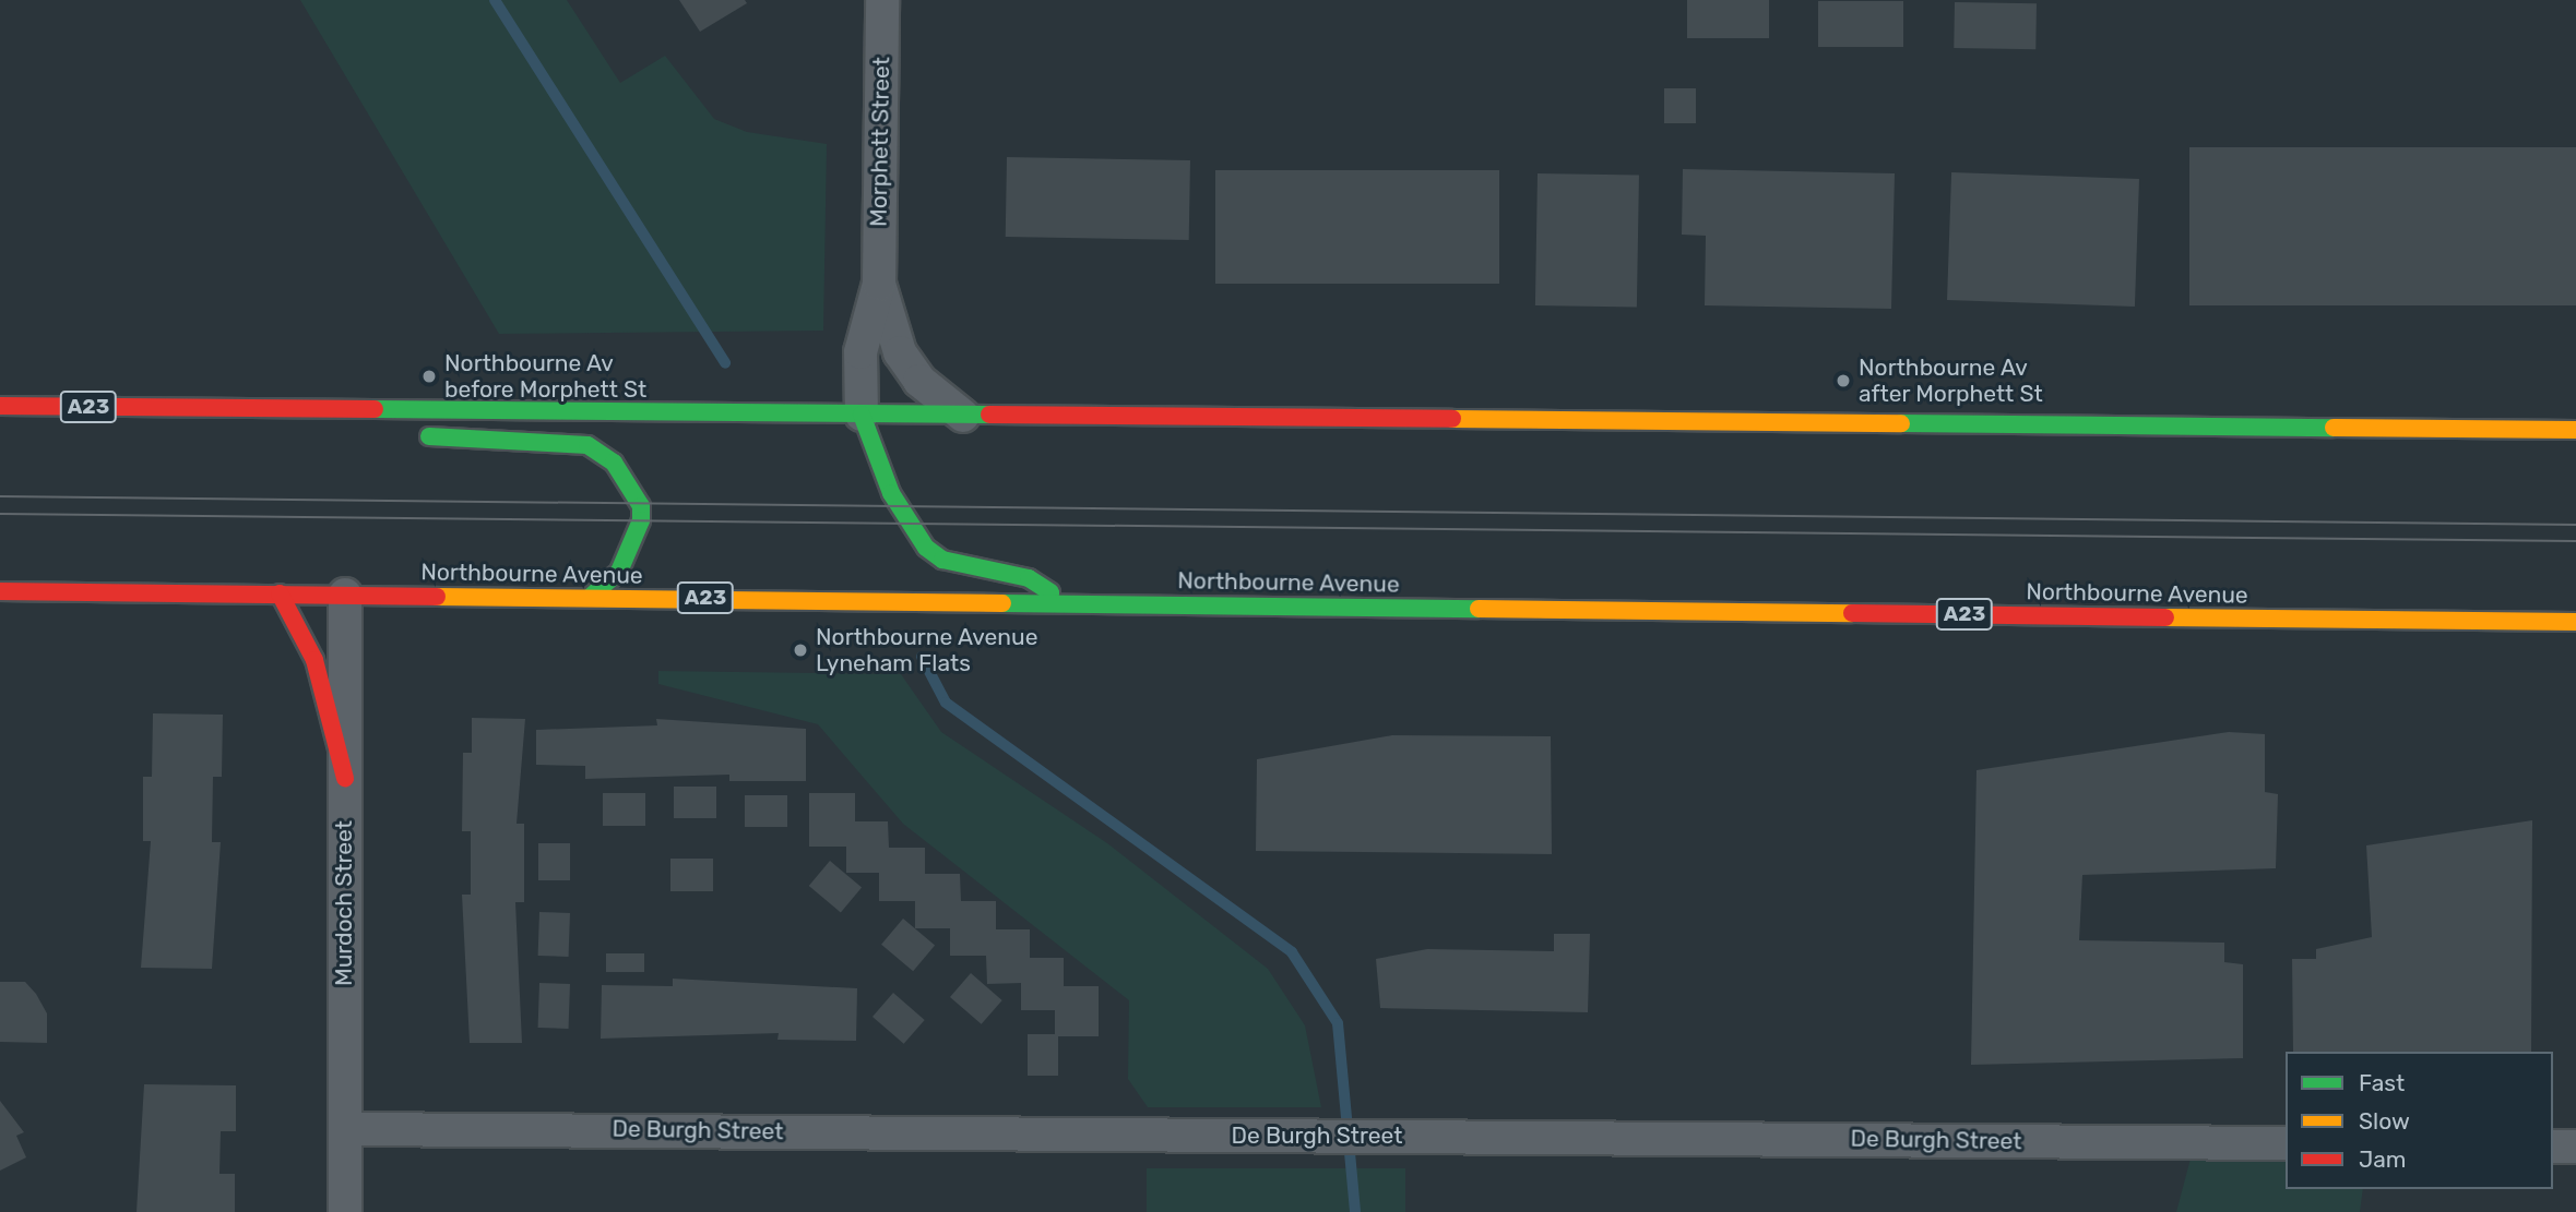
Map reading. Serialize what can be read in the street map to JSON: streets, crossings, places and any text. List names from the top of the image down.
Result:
{
  "streets": {
    "highway": ["A23", "Northbourne Avenue"],
    "street": ["Morphett Street", "Murdoch Street", "De Burgh Street"]
  },
  "crossings": [
    ["Morphett Street", "A23"],
    ["Northbourne Avenue", "Murdoch Street"],
    ["Murdoch Street", "De Burgh Street"]
  ],
  "places": ["Northbourne Av before Morphett St", "Northbourne Av after Morphett St", "Northbourne Avenue Lyneham Flats"],
  "legend": ["Fast", "Slow", "Jam"]
}
